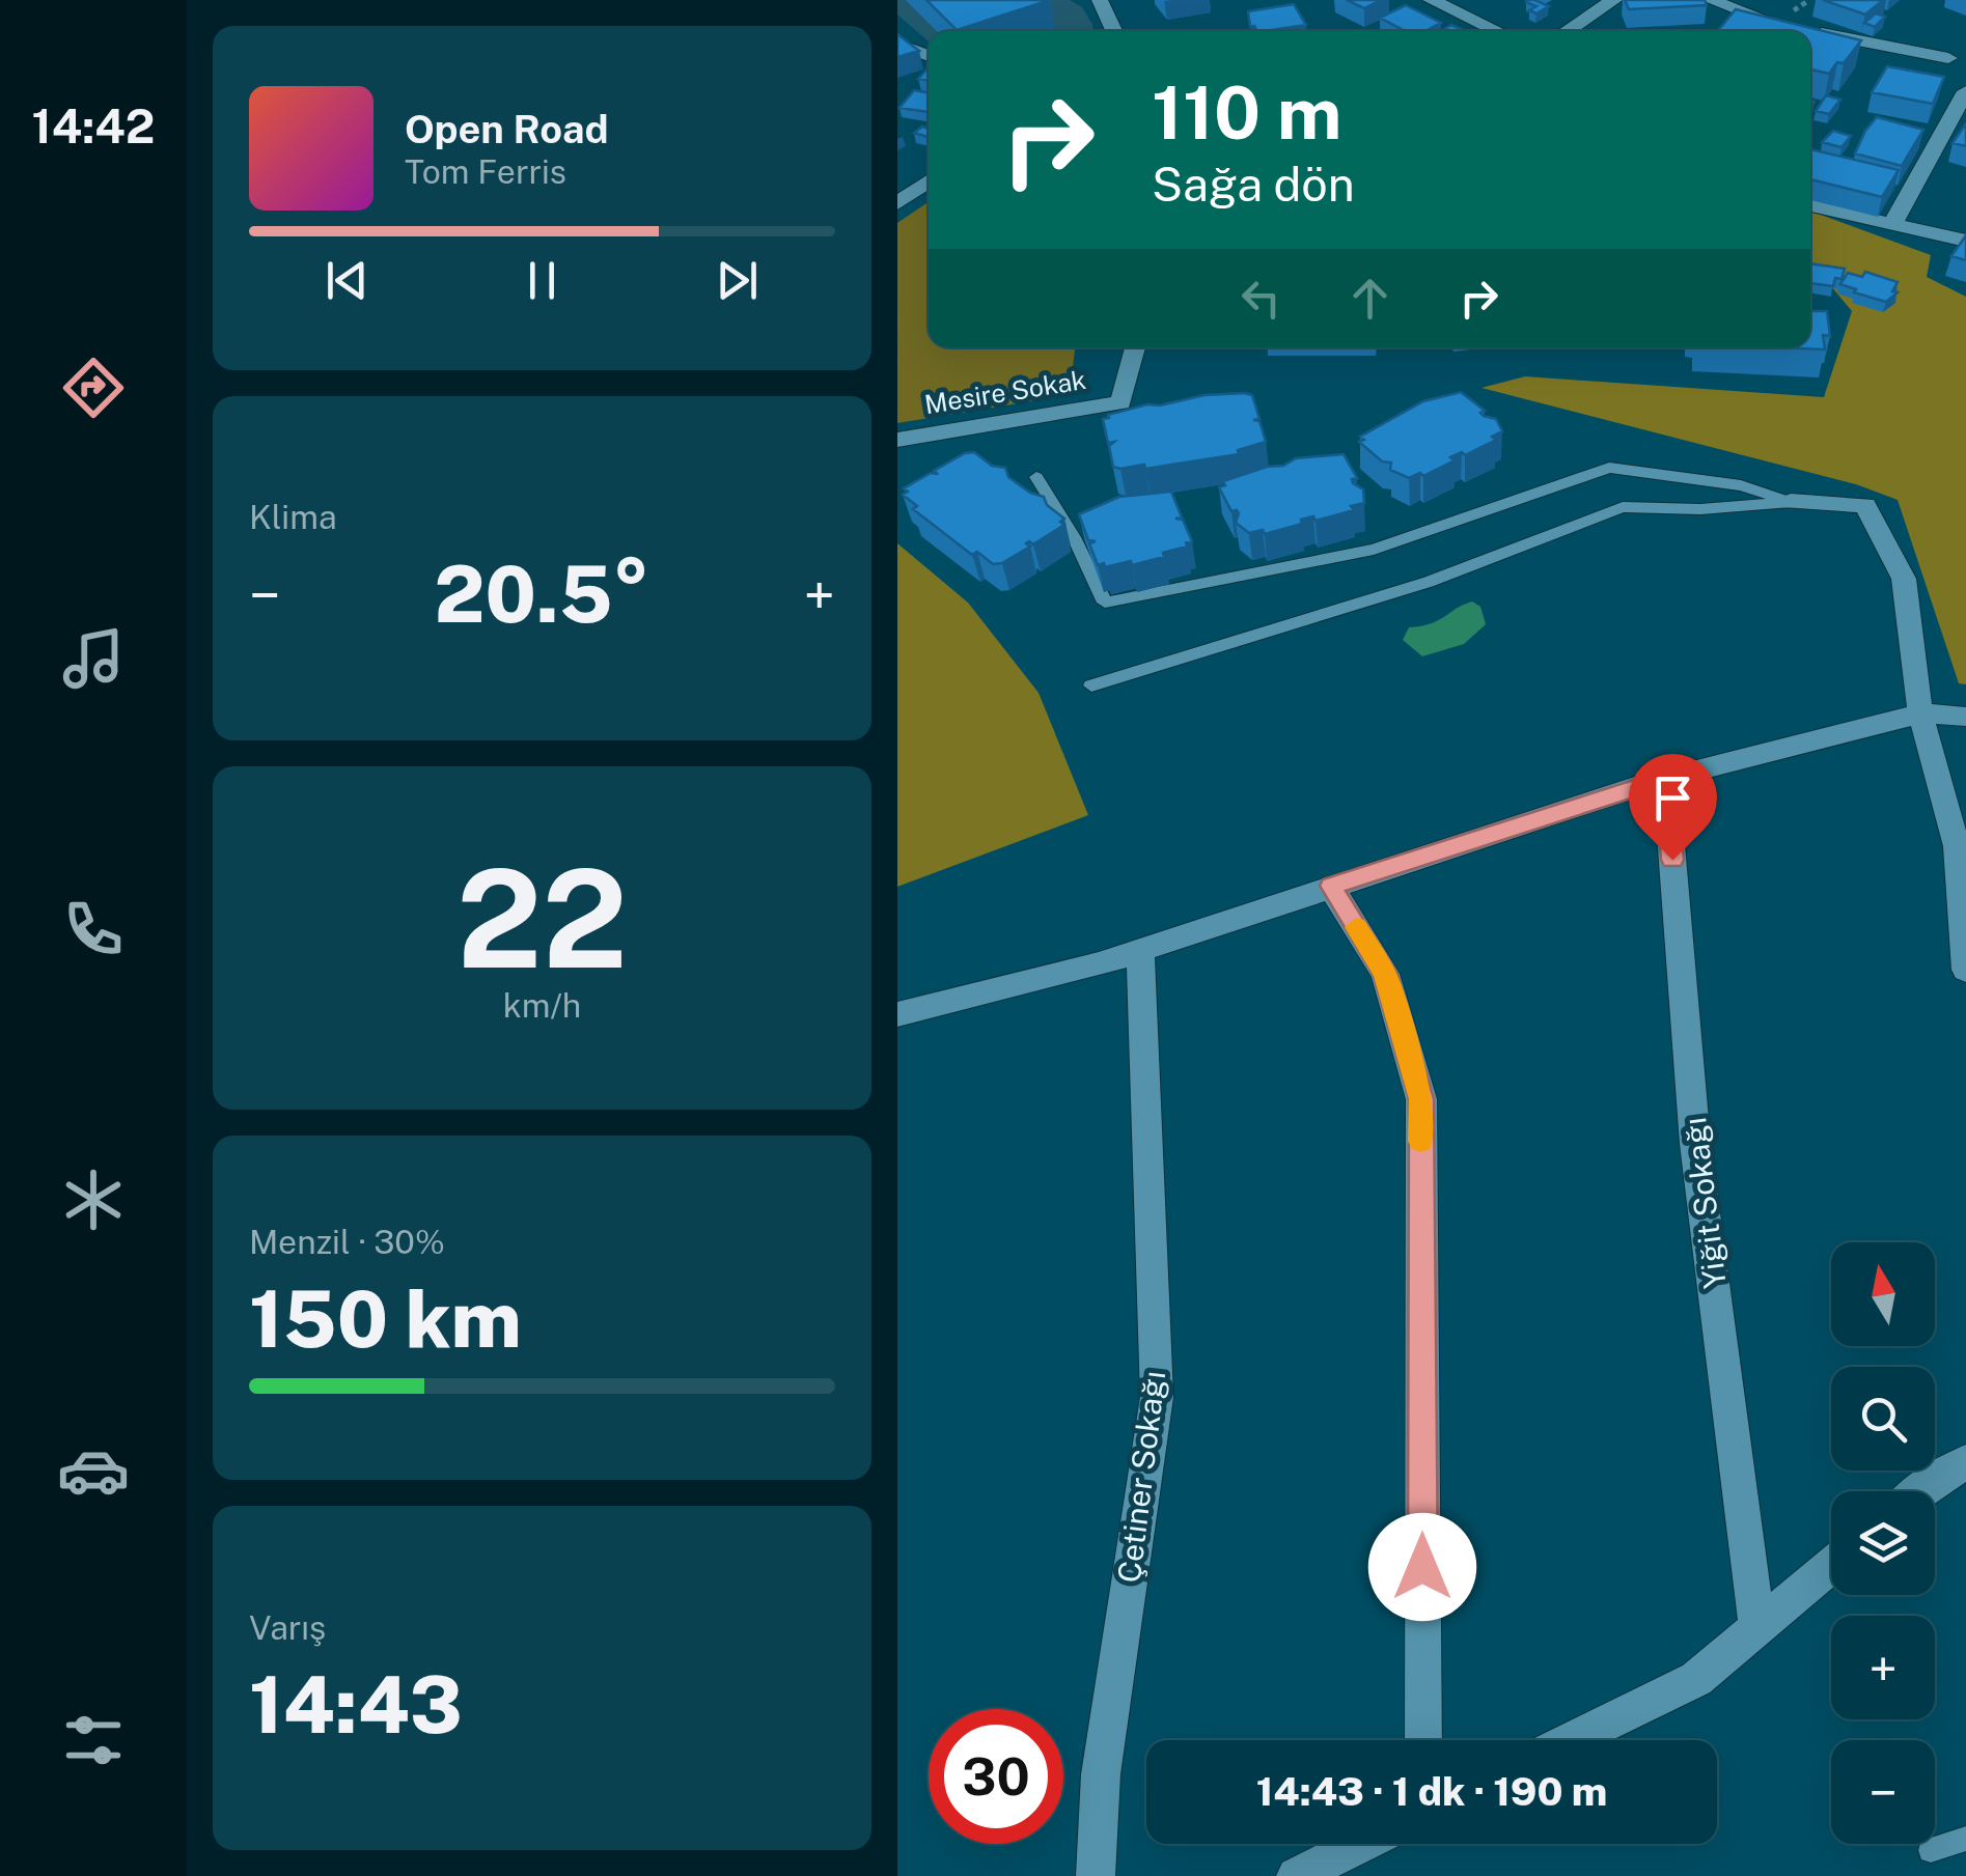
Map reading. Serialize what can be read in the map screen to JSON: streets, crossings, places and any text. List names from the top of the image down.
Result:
{
  "streets": {
    "street": ["Mesire Sokak", "Yiğit Sokağı", "Çetiner Sokağı"]
  },
  "north": "top",
  "page": {
    "tabs": "14:42",
    "turn": ["110 m", "Sağa dön"],
    "song": ["Open Road", "Tom Ferris"],
    "tile": [
      "Klima",
      ["22", "km/h"],
      ["Menzil · 30%", "150 km"],
      ["Varış", "14:43"]
    ],
    "heat": ["−", "20.5°", "+"],
    "map_buttons": ["+", "−"],
    "limit": "30",
    "trip": "14:43 · 1 dk · 190 m"
  }
}
